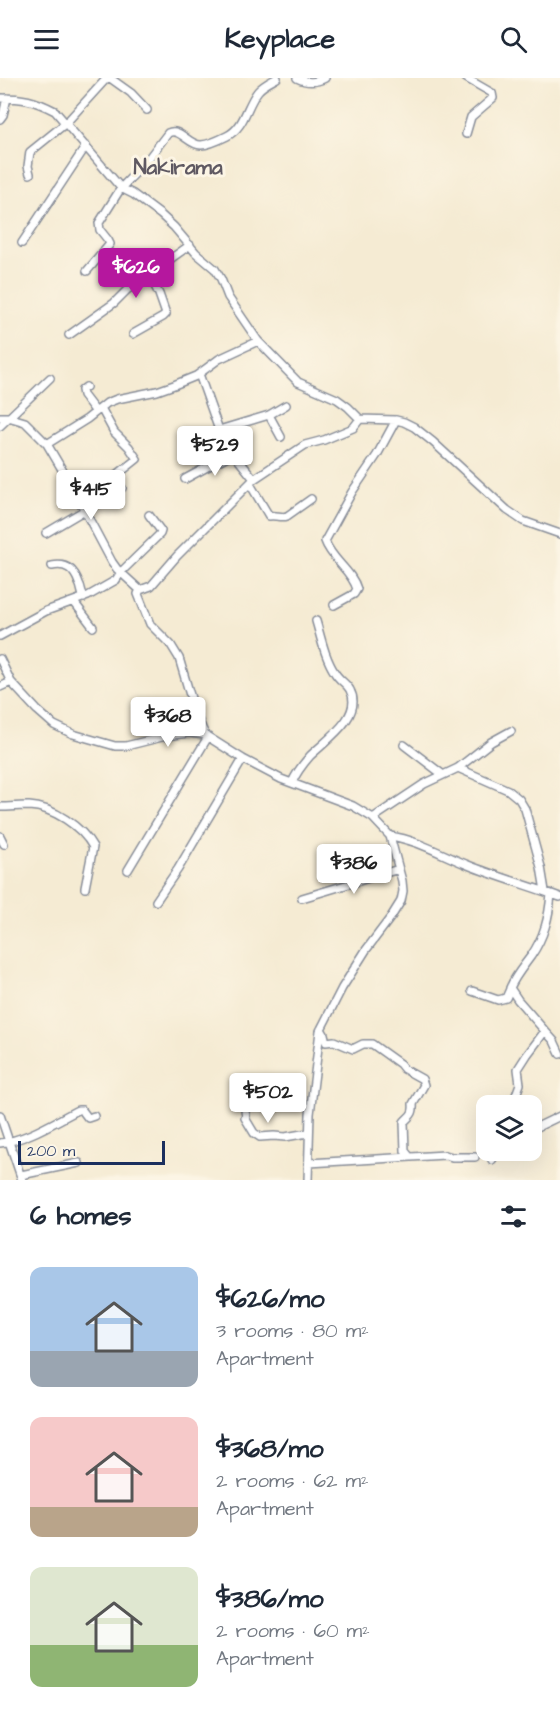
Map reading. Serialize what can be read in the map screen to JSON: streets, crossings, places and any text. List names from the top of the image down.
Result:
{
  "districts": ["Nakirama"],
  "scale_bar": "200 m",
  "page": {
    "header": "Keyplace",
    "price": [
      "$626",
      "$529",
      "$415",
      "$368",
      "$386",
      "$502"
    ],
    "scale": "200 m",
    "heading": "6 homes",
    "list": [
      {
        "name": "$626/mo",
        "note": "3 rooms · 80 m² · Apartment"
      },
      {
        "name": "$368/mo",
        "note": "2 rooms · 62 m² · Apartment"
      },
      {
        "name": "$386/mo",
        "note": "2 rooms · 60 m² · Apartment"
      }
    ]
  }
}
